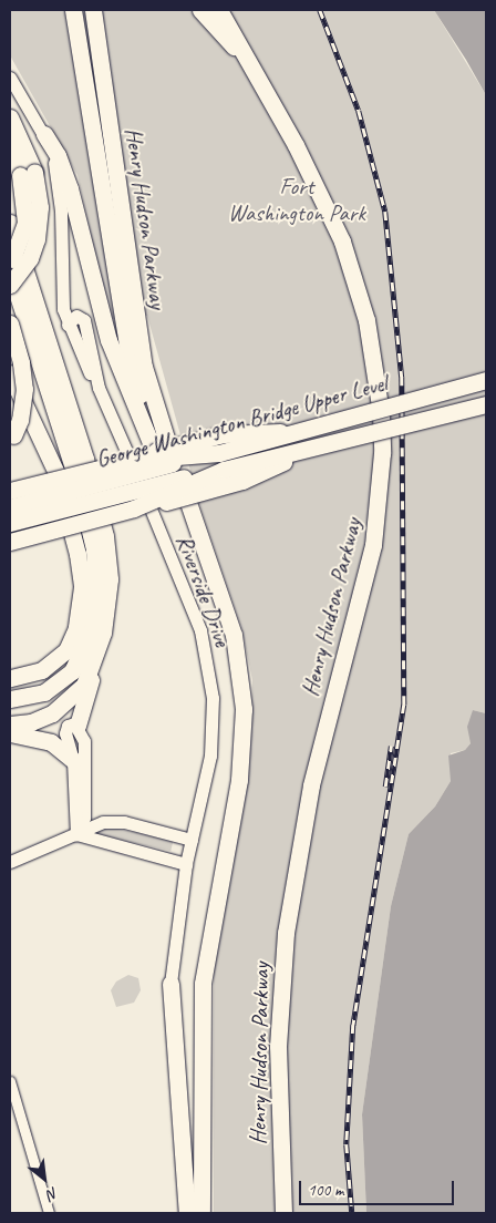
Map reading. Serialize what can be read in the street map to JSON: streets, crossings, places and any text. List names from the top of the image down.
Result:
{
  "streets": {
    "highway": ["Henry Hudson Parkway", "George Washington Bridge Upper Level"],
    "main road": ["Riverside Drive"]
  },
  "parks": ["Fort Washington Park"],
  "scale_bar": "100 m",
  "north": "bottom right"
}
